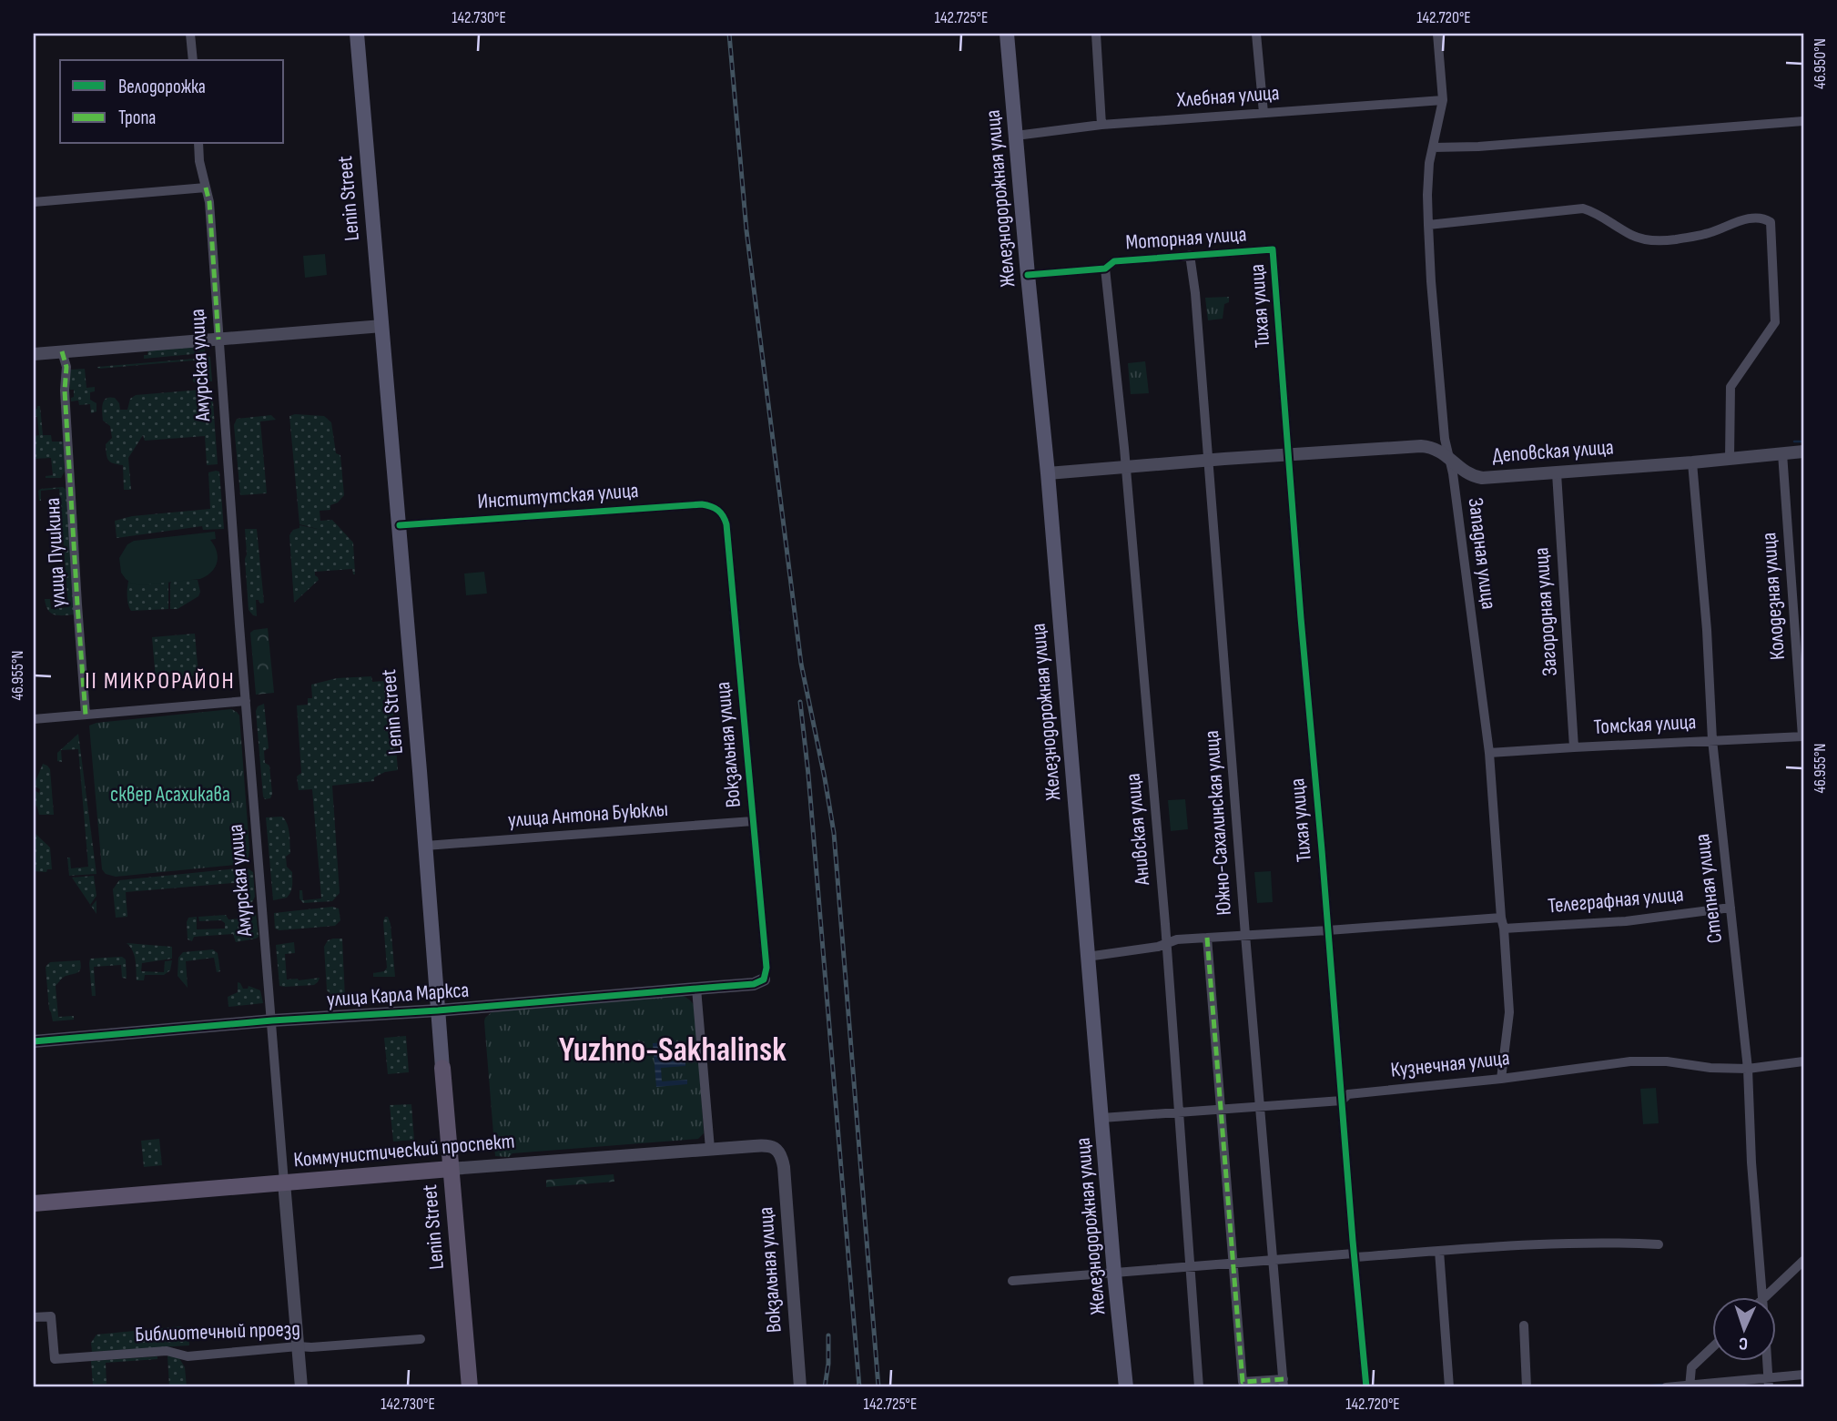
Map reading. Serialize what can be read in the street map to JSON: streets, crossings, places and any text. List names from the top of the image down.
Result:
{
  "streets": {
    "main road": ["Lenin Street", "Железнодорожная улица", "Коммунистический проспект"],
    "street": [
      "Хлебная улица",
      "Моторная улица",
      "Тихая улица",
      "Амурская улица",
      "Деповская улица",
      "Институтская улица",
      "улица Пушкина",
      "Западная улица",
      "Колодезная улица",
      "Загородная улица",
      "Томская улица",
      "Вокзальная улица",
      "улица Антона Буюклы",
      "Южно-Сахалинская улица",
      "Анивская улица",
      "Степная улица",
      "Телеграфная улица",
      "улица Карла Маркса",
      "Кузнечная улица",
      "Библиотечный проезд"
    ]
  },
  "crossings": [
    ["Хлебная улица", "Железнодорожная улица"],
    ["Хлебная улица", "Западная улица"],
    ["Lenin Street", "Институтская улица"],
    ["Lenin Street", "улица Антона Буюклы"],
    ["Lenin Street", "улица Карла Маркса"],
    ["Lenin Street", "Коммунистический проспект"],
    ["Железнодорожная улица", "Моторная улица"],
    ["Железнодорожная улица", "Деповская улица"],
    ["Железнодорожная улица", "Телеграфная улица"],
    ["Железнодорожная улица", "Кузнечная улица"],
    ["Моторная улица", "Тихая улица"],
    ["Моторная улица", "Южно-Сахалинская улица"],
    ["Моторная улица", "Анивская улица"],
    ["Тихая улица", "Деповская улица"],
    ["Тихая улица", "Телеграфная улица"],
    ["Тихая улица", "Кузнечная улица"],
    ["Амурская улица", "улица Карла Маркса"],
    ["Амурская улица", "Коммунистический проспект"],
    ["Амурская улица", "Библиотечный проезд"],
    ["Деповская улица", "Западная улица"],
    ["Деповская улица", "Колодезная улица"],
    ["Деповская улица", "Загородная улица"],
    ["Деповская улица", "Южно-Сахалинская улица"],
    ["Деповская улица", "Анивская улица"],
    ["Деповская улица", "Степная улица"],
    ["Институтская улица", "Вокзальная улица"],
    ["Западная улица", "Томская улица"],
    ["Западная улица", "Телеграфная улица"],
    ["Западная улица", "Кузнечная улица"],
    ["Колодезная улица", "Томская улица"],
    ["Загородная улица", "Томская улица"],
    ["Томская улица", "Степная улица"],
    ["Вокзальная улица", "улица Антона Буюклы"],
    ["Вокзальная улица", "улица Карла Маркса"],
    ["Вокзальная улица", "Коммунистический проспект"],
    ["Южно-Сахалинская улица", "Телеграфная улица"],
    ["Южно-Сахалинская улица", "Кузнечная улица"],
    ["Анивская улица", "Телеграфная улица"],
    ["Анивская улица", "Кузнечная улица"],
    ["Степная улица", "Телеграфная улица"],
    ["Степная улица", "Кузнечная улица"]
  ],
  "districts": ["II МИКРОРАЙОН", "Yuzhno-Sakhalinsk"],
  "parks": ["сквер Асахикава"],
  "legend": ["Велодорожка", "Тропа"],
  "north": "bottom",
  "coordinates": [
    "142.730°E",
    "142.725°E",
    "142.720°E",
    "46.950°N",
    "46.955°N"
  ]
}
